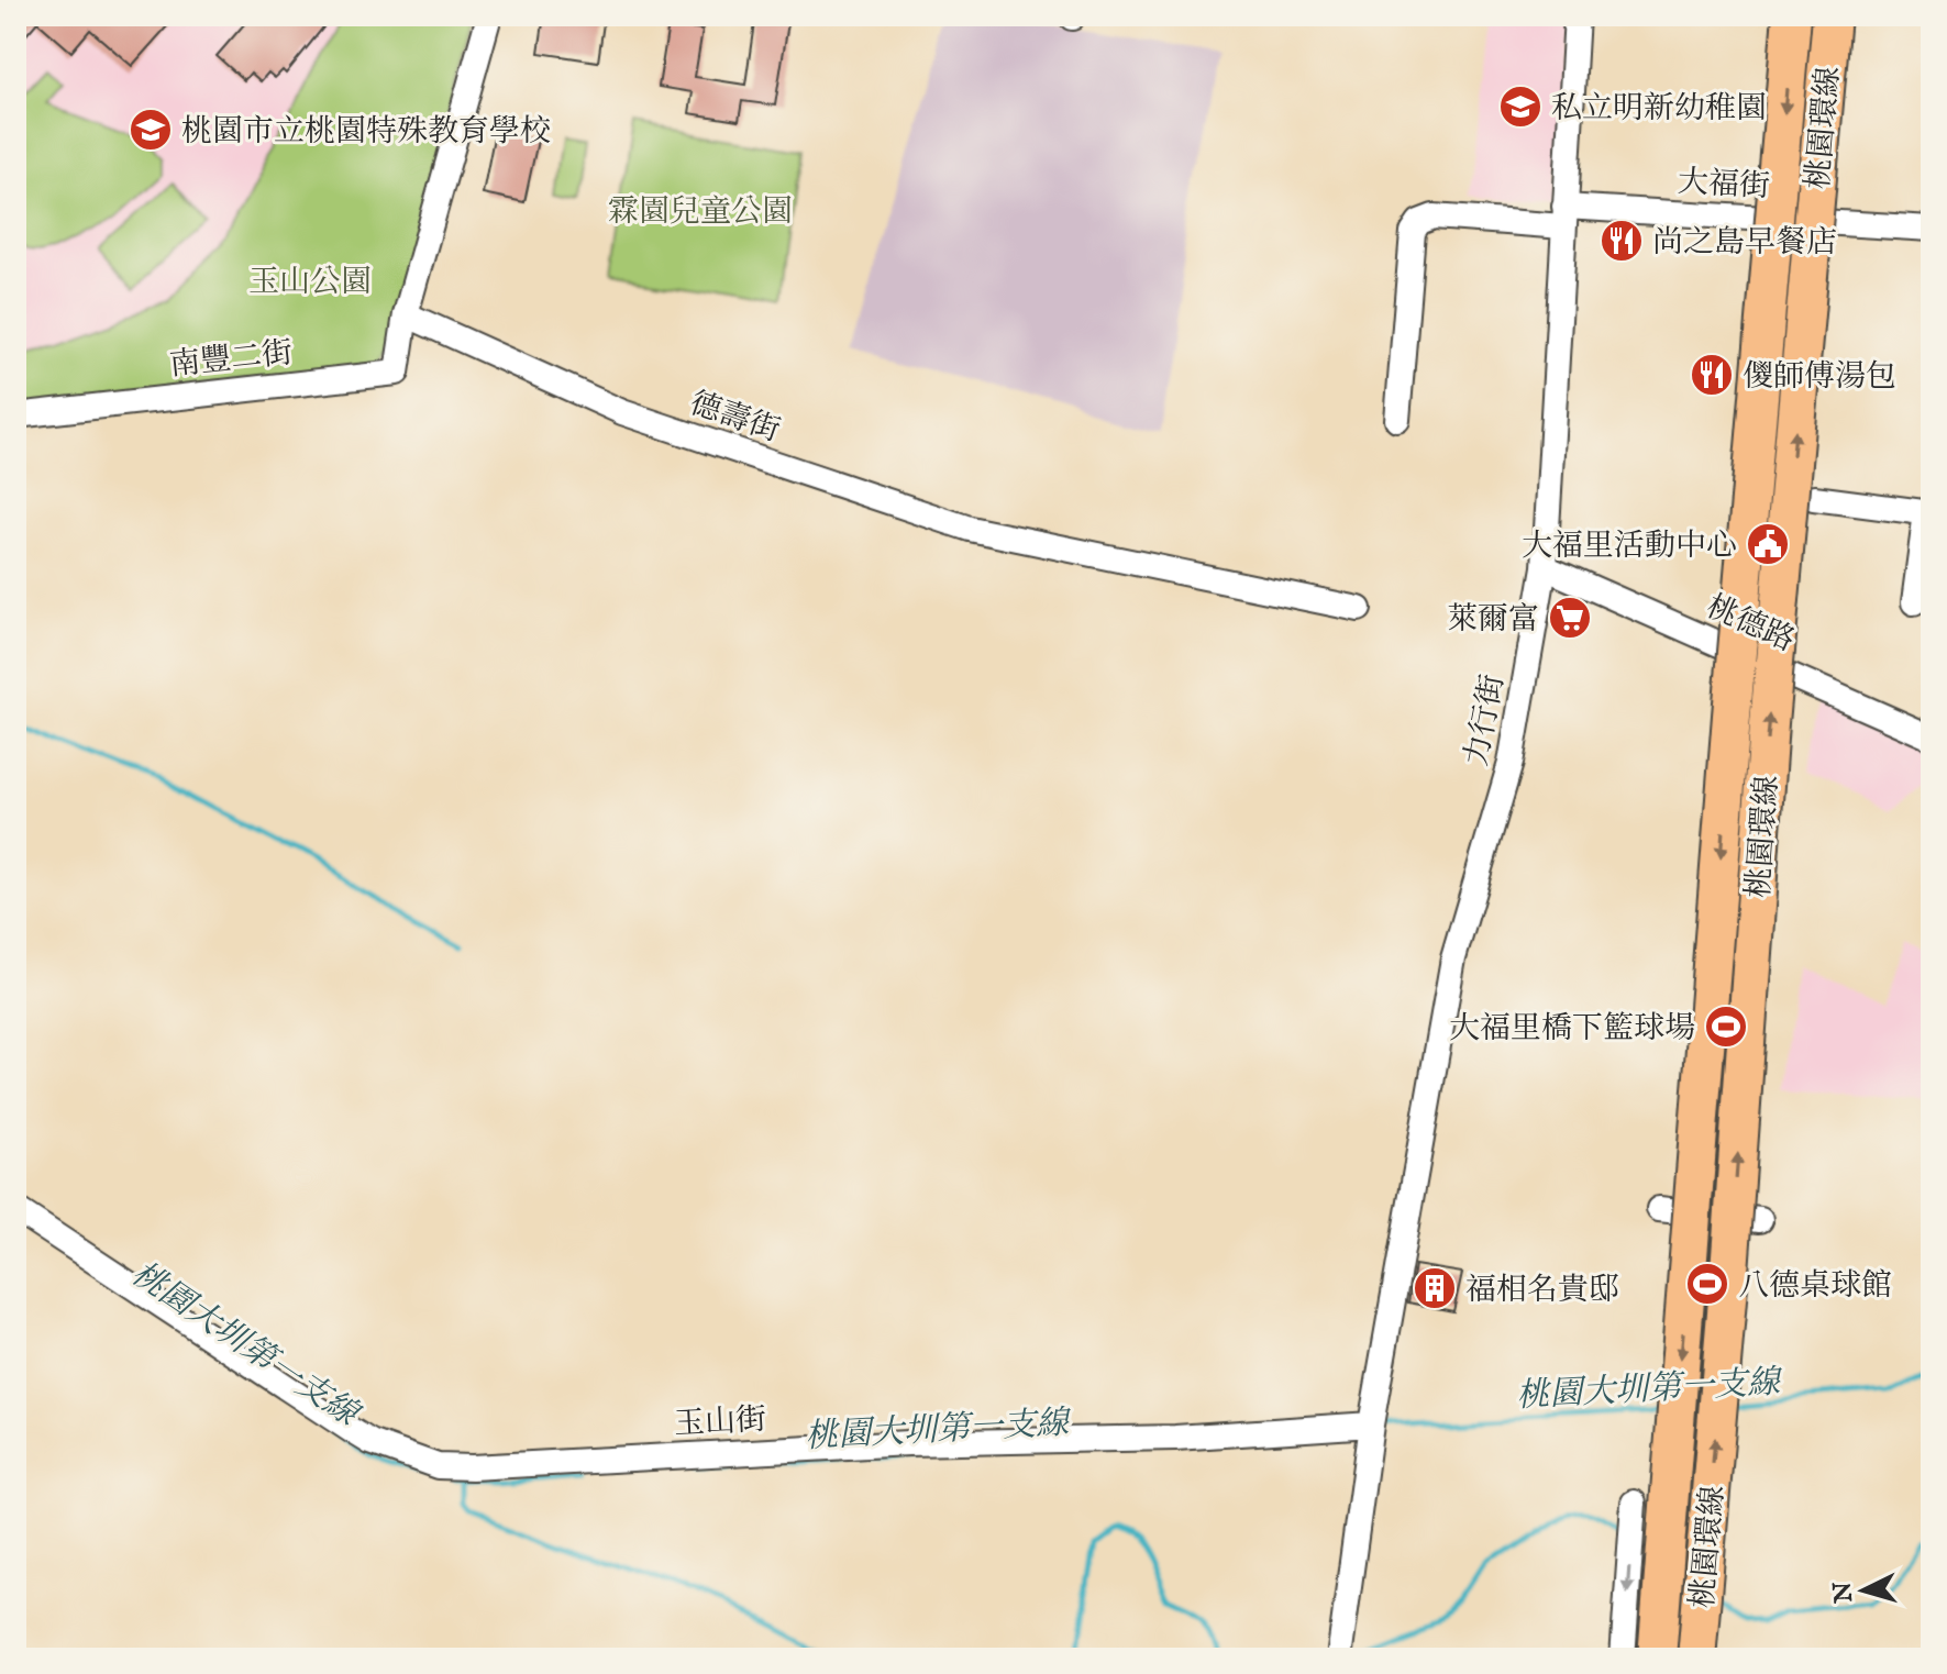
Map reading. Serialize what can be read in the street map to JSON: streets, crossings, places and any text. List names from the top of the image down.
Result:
{
  "streets": {
    "highway": ["桃園環線"],
    "street": [
      "大福街",
      "南豐二街",
      "德壽街",
      "桃德路",
      "力行街",
      "玉山街"
    ]
  },
  "crossings": [
    ["大福街", "力行街"],
    ["南豐二街", "德壽街"],
    ["桃德路", "力行街"],
    ["力行街", "玉山街"]
  ],
  "water": ["桃園大圳第一支線"],
  "parks": ["霖園兒童公園", "玉山公園"],
  "places": {
    "school or university": ["私立明新幼稚園", "桃園市立桃園特殊教育學校"],
    "restaurant": ["尚之島早餐店", "儍師傅湯包"],
    "public building": ["大福里活動中心"],
    "supermarket": ["萊爾富"],
    "sports": ["大福里橋下籃球場", "八德桌球館"],
    "building": ["福相名貴邸"]
  },
  "north": "left"
}
